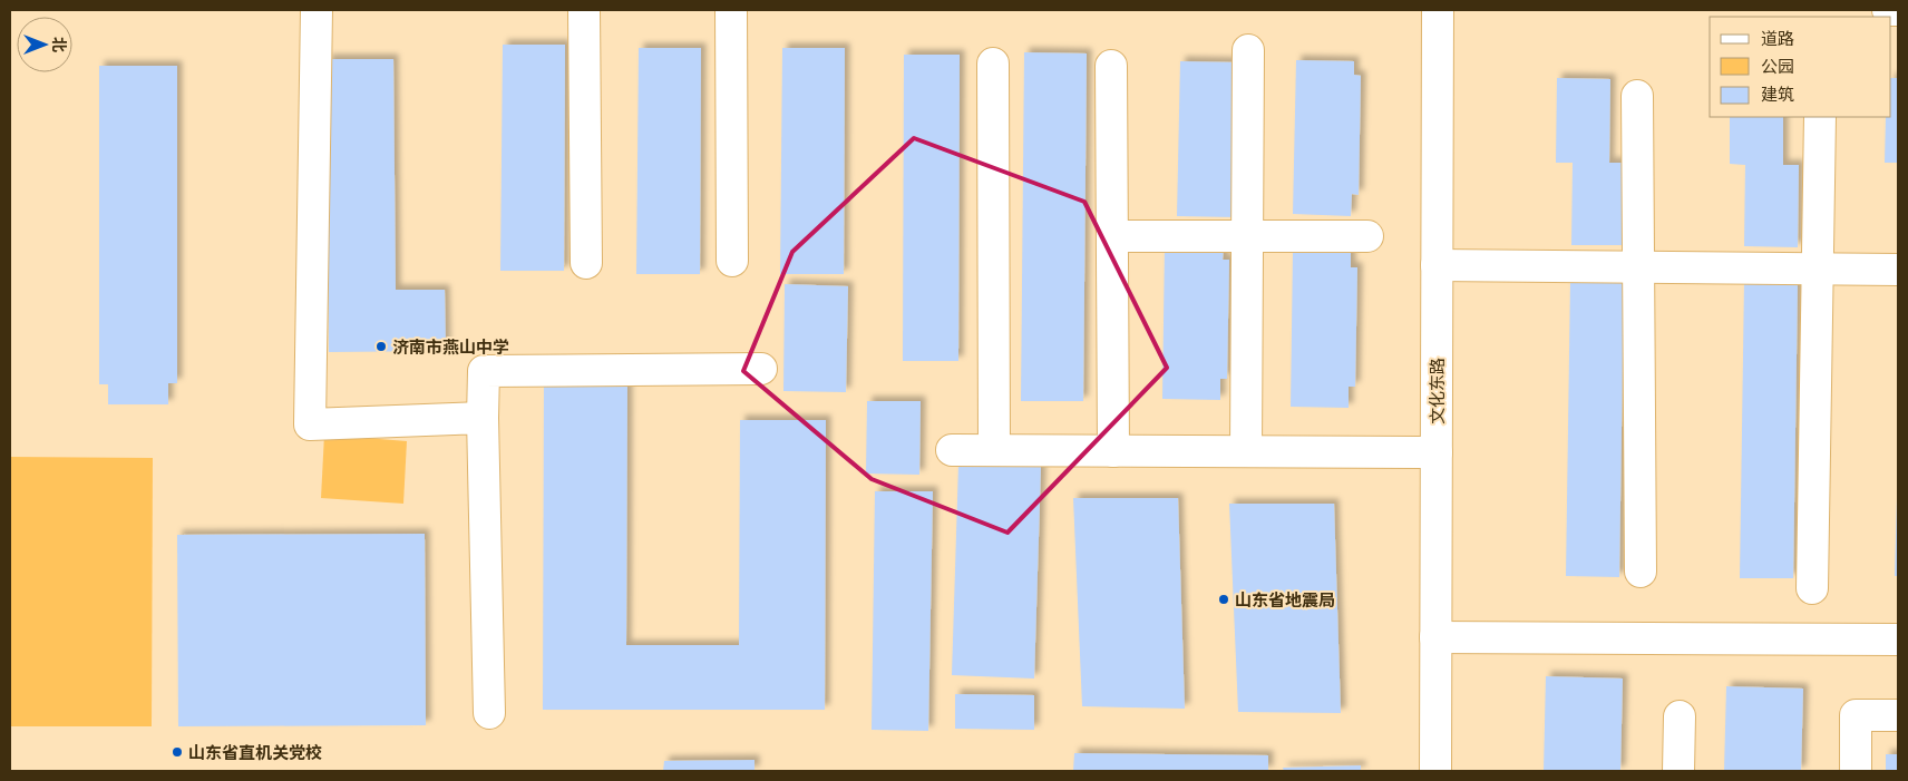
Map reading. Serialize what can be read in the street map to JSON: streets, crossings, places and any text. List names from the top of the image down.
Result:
{
  "streets": {
    "street": ["文化东路"]
  },
  "places": ["济南市燕山中学", "山东省地震局", "山东省直机关党校"],
  "legend": ["道路", "公园", "建筑"],
  "north": "right"
}
